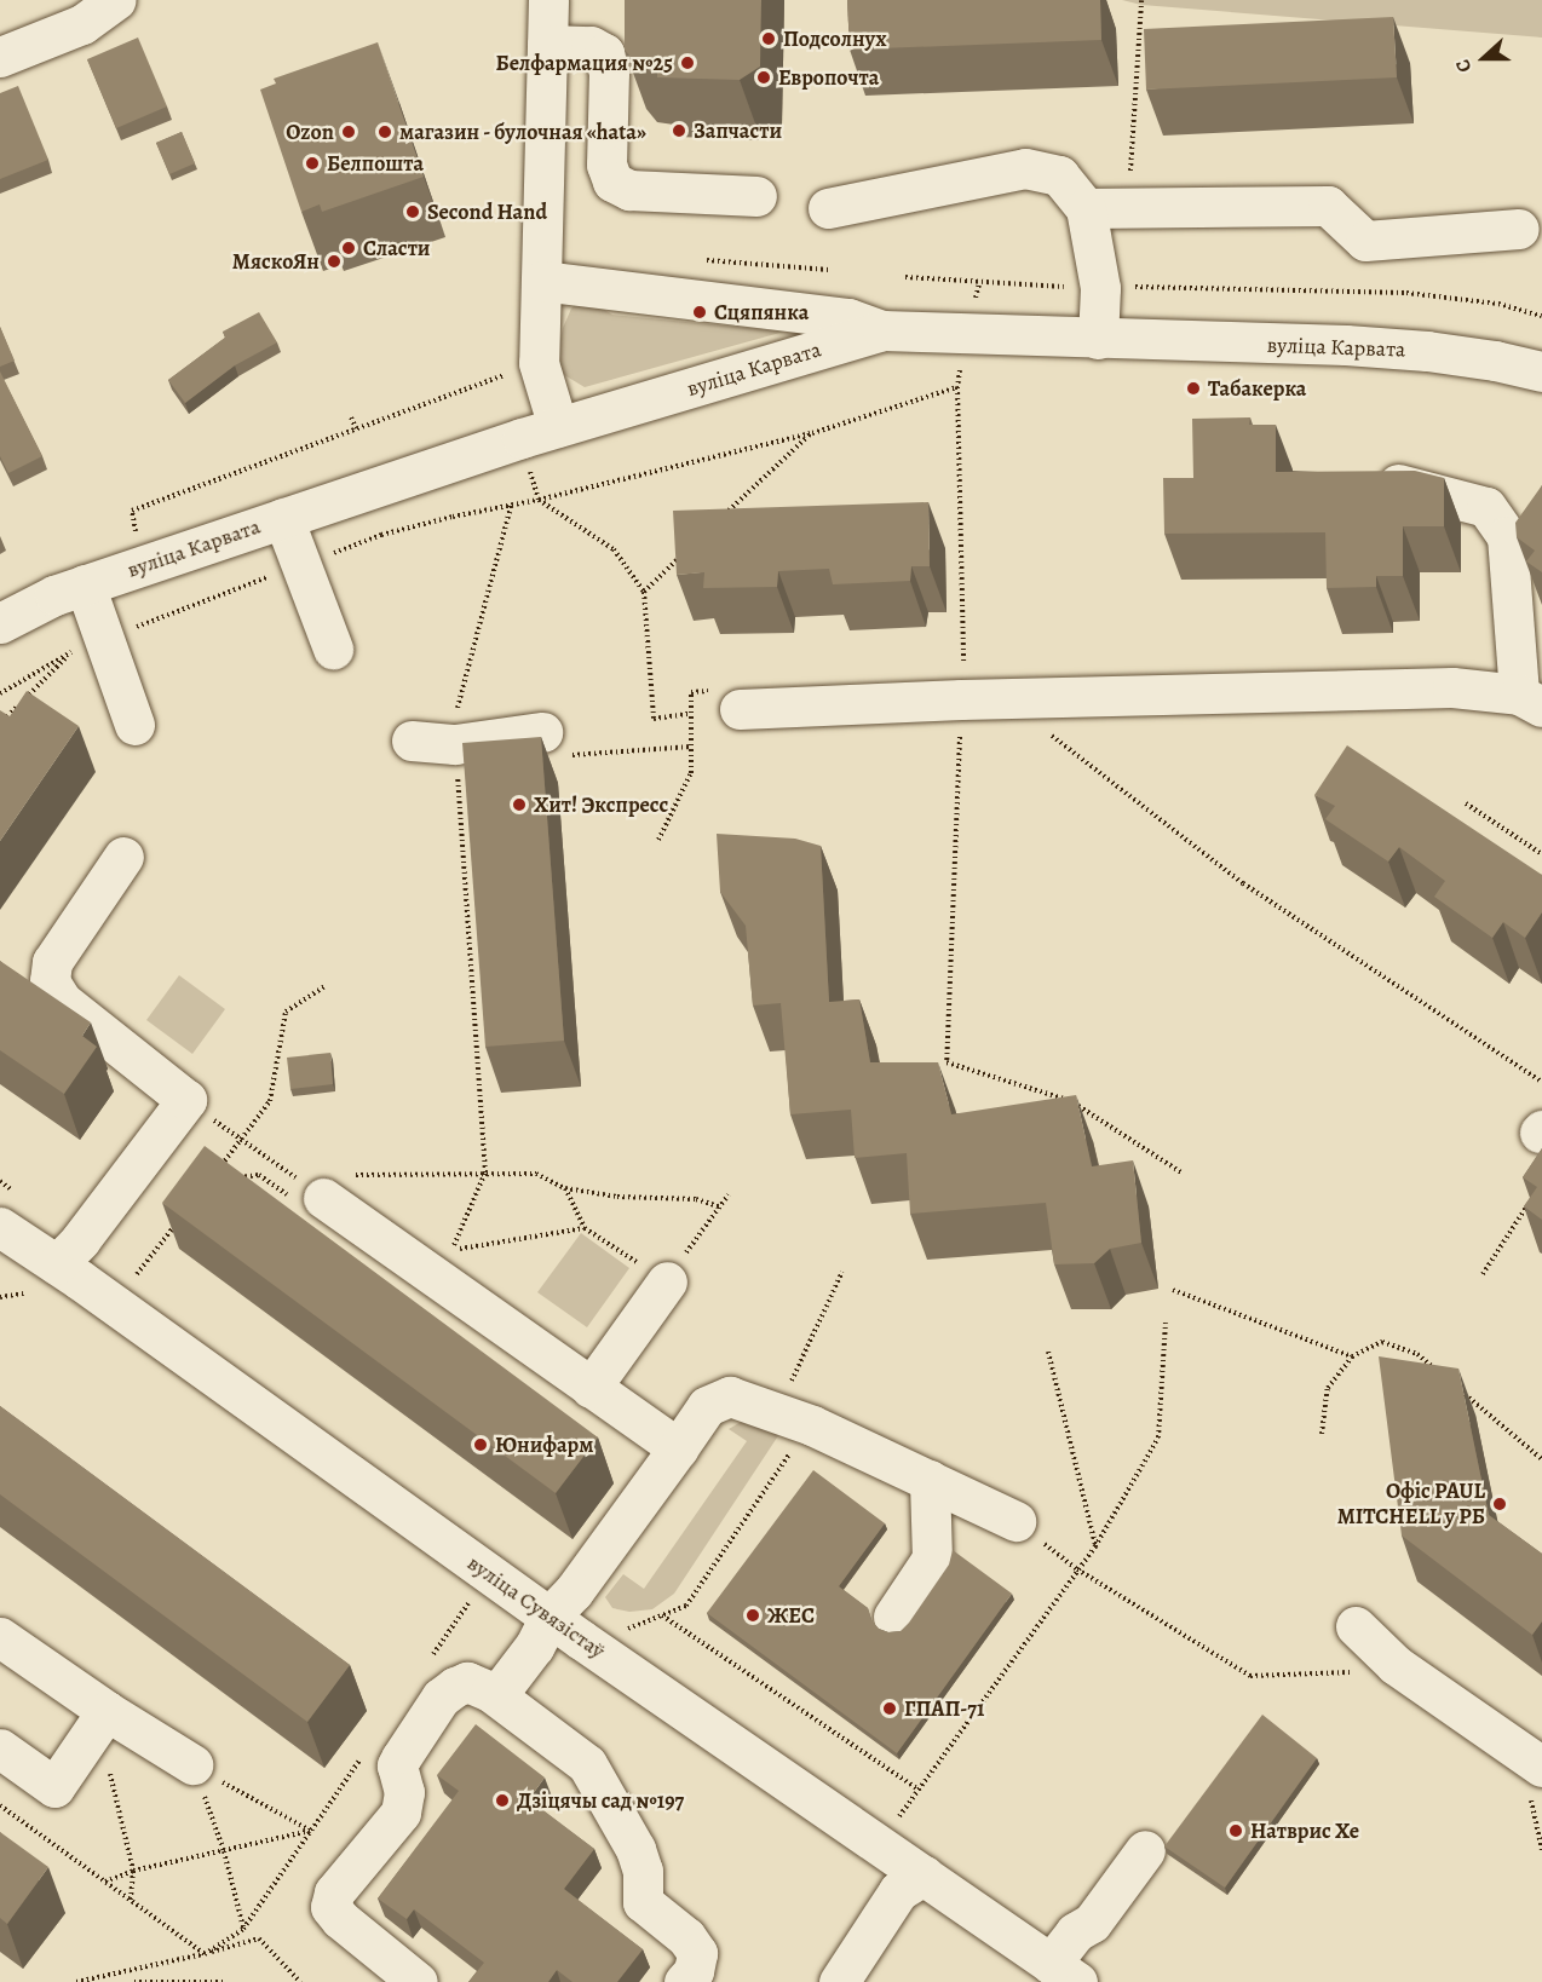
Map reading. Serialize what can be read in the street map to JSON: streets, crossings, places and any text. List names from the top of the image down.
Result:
{
  "streets": {
    "street": ["вуліца Карвата", "вуліца Сувязістаў"]
  },
  "places": [
    "Подсолнух",
    "Белфармация №25",
    "Европочта",
    "Запчасти",
    "Ozon",
    "магазин - булочная «hata»",
    "Белпошта",
    "Second Hand",
    "Сласти",
    "МяскоЯн",
    "Сцяпянка",
    "Табакерка",
    "Хит! Экспресс",
    "Юнифарм",
    "Офіс PAUL MITCHELL у РБ",
    "ЖЕС",
    "ГПАП-71",
    "Дзіцячы сад №197",
    "Натврис Хе"
  ],
  "north": "left"
}
